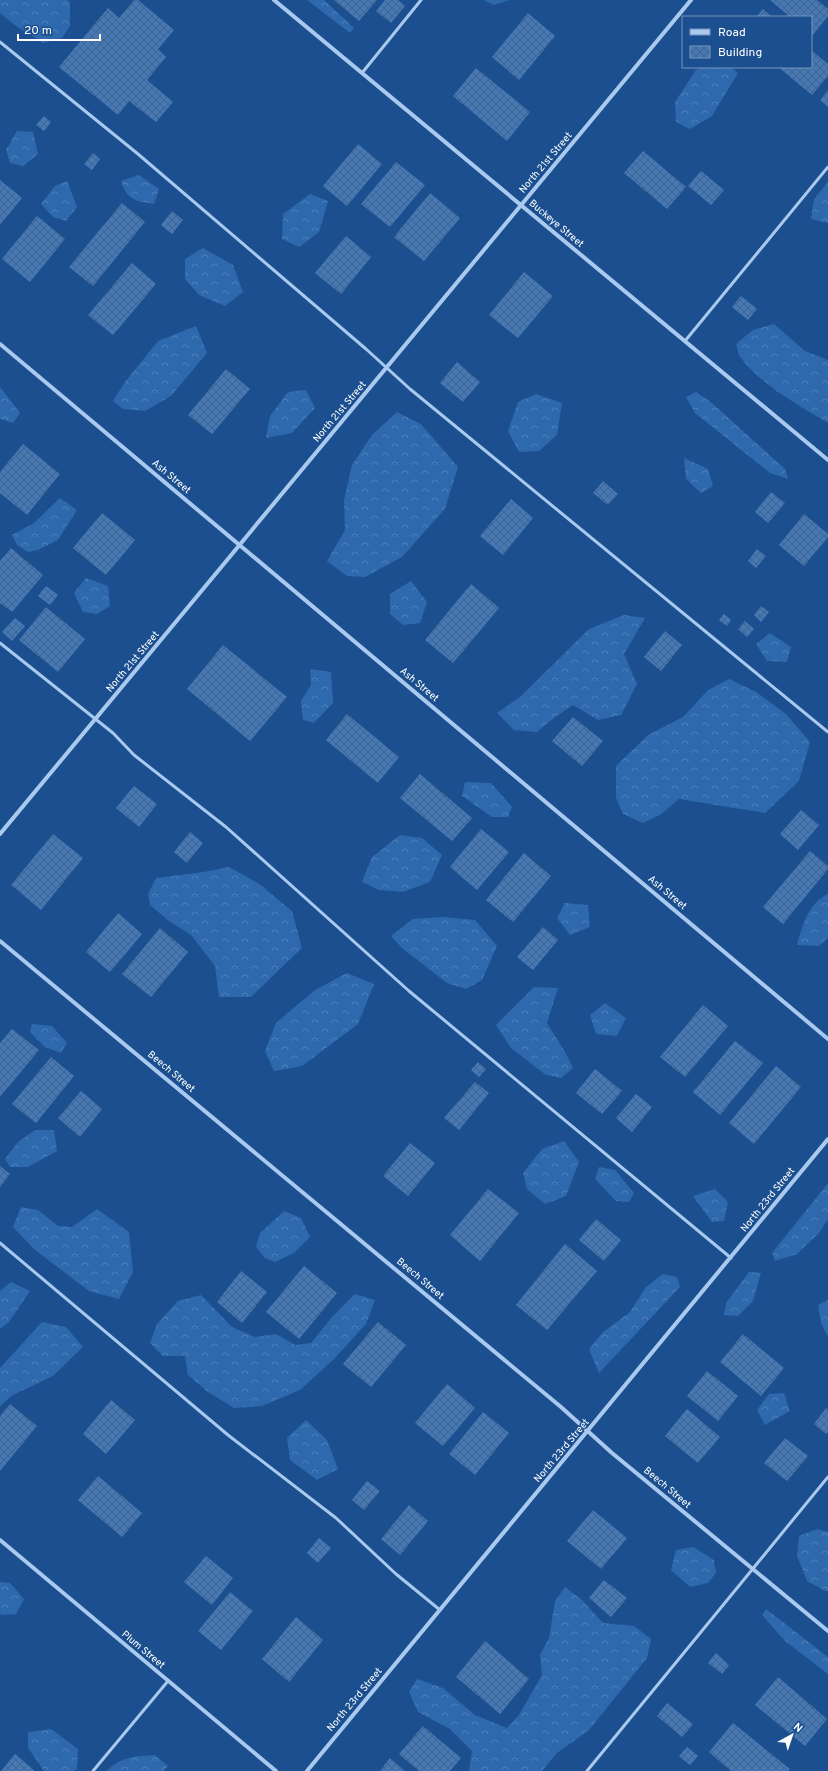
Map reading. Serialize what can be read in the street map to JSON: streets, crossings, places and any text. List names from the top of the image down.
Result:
{
  "streets": {
    "street": [
      "North 21st Street",
      "Buckeye Street",
      "Ash Street",
      "Beech Street",
      "North 23rd Street",
      "Plum Street"
    ]
  },
  "crossings": [
    ["North 21st Street", "Buckeye Street"],
    ["North 21st Street", "Ash Street"],
    ["Beech Street", "North 23rd Street"]
  ],
  "legend": ["Road", "Building"],
  "scale_bar": "20 m",
  "north": "top right"
}
